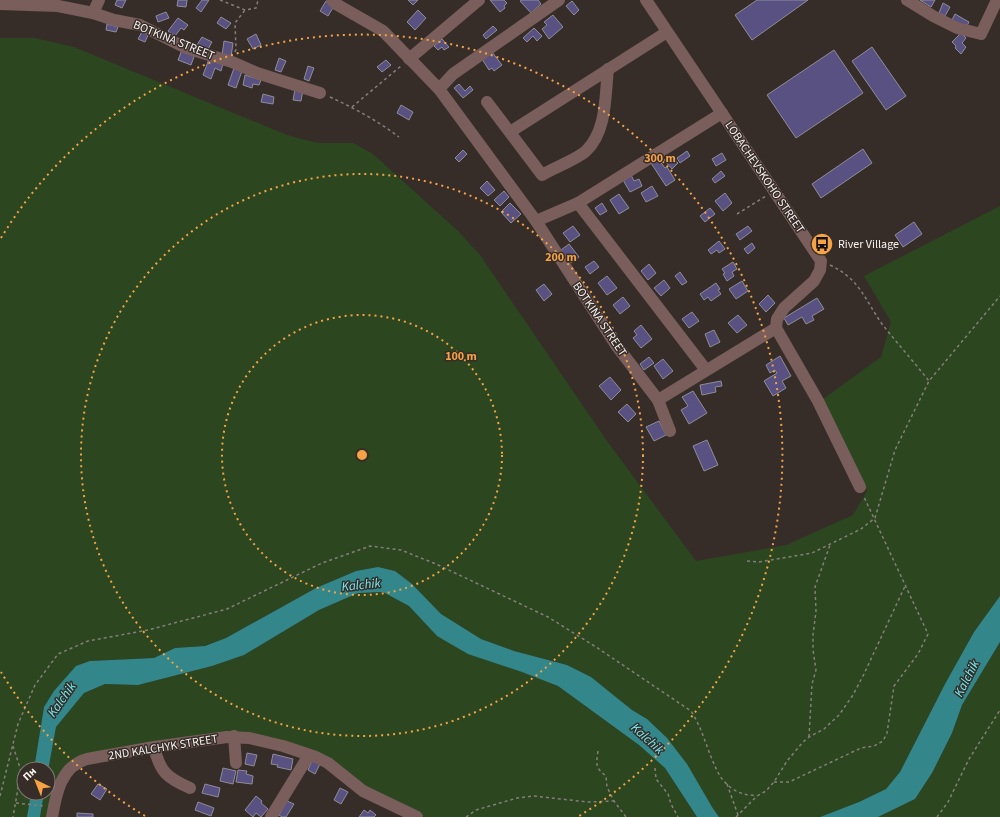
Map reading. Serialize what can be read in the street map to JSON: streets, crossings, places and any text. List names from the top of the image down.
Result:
{
  "streets": {
    "street": ["BOTKINA STREET", "LOBACHEVSKOHO STREET", "2ND KALCHYK STREET"]
  },
  "crossings": [
    ["BOTKINA STREET", "LOBACHEVSKOHO STREET"]
  ],
  "water": ["Kalchik"],
  "places": {
    "bus stop": ["River Village"]
  },
  "north": "top left",
  "rings": ["300 m", "200 m", "100 m"]
}
